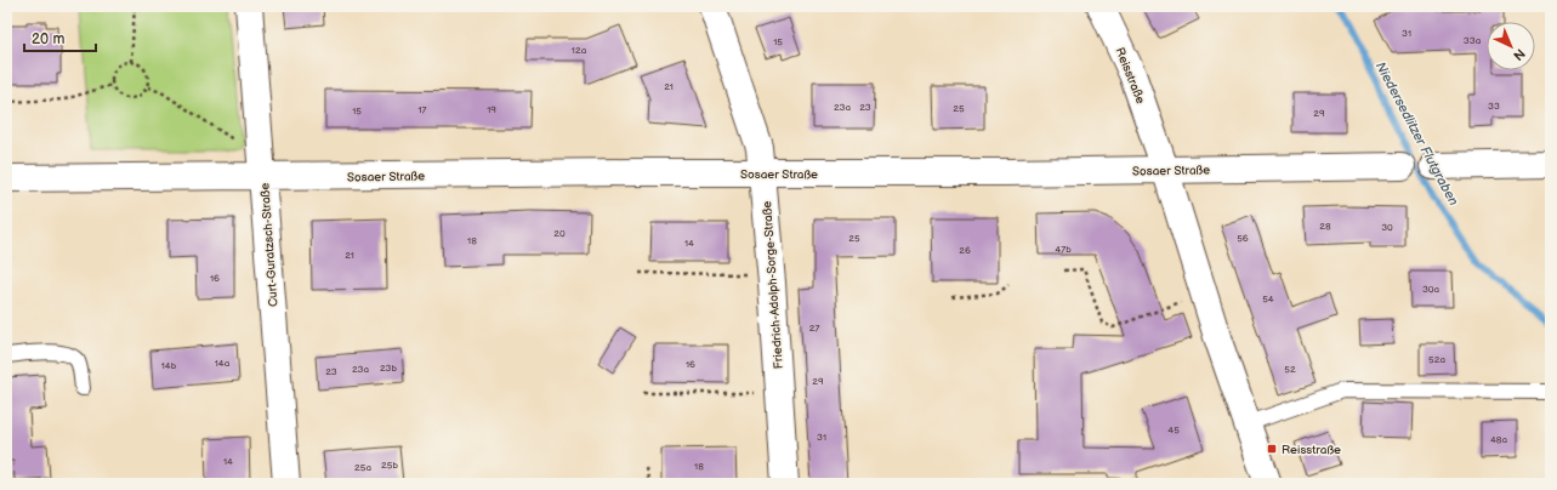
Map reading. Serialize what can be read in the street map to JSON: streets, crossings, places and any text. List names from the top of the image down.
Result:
{
  "streets": {
    "street": [
      "Reisstraße",
      "Sosaer Straße",
      "Curt-Guratzsch-Straße",
      "Friedrich-Adolph-Sorge-Straße"
    ]
  },
  "crossings": [
    ["Reisstraße", "Sosaer Straße"],
    ["Sosaer Straße", "Curt-Guratzsch-Straße"],
    ["Sosaer Straße", "Friedrich-Adolph-Sorge-Straße"]
  ],
  "water": ["Niedersedlitzer Flutgraben"],
  "places": {
    "transit": ["Reisstraße"]
  },
  "house_numbers": [
    "31",
    "33a",
    "15",
    "12a",
    "21",
    "33",
    "23a",
    "23",
    "25",
    "17",
    "19",
    "15",
    "29",
    "28",
    "30",
    "20",
    "25",
    "56",
    "18",
    "14",
    "47b",
    "26",
    "21",
    "16",
    "30a",
    "54",
    "27",
    "52a",
    "14a",
    "16",
    "14b",
    "23b",
    "23a",
    "52",
    "23",
    "29",
    "45",
    "31",
    "48a",
    "14",
    "25b",
    "18",
    "25a"
  ],
  "scale_bar": "20 m",
  "north": "bottom right"
}
